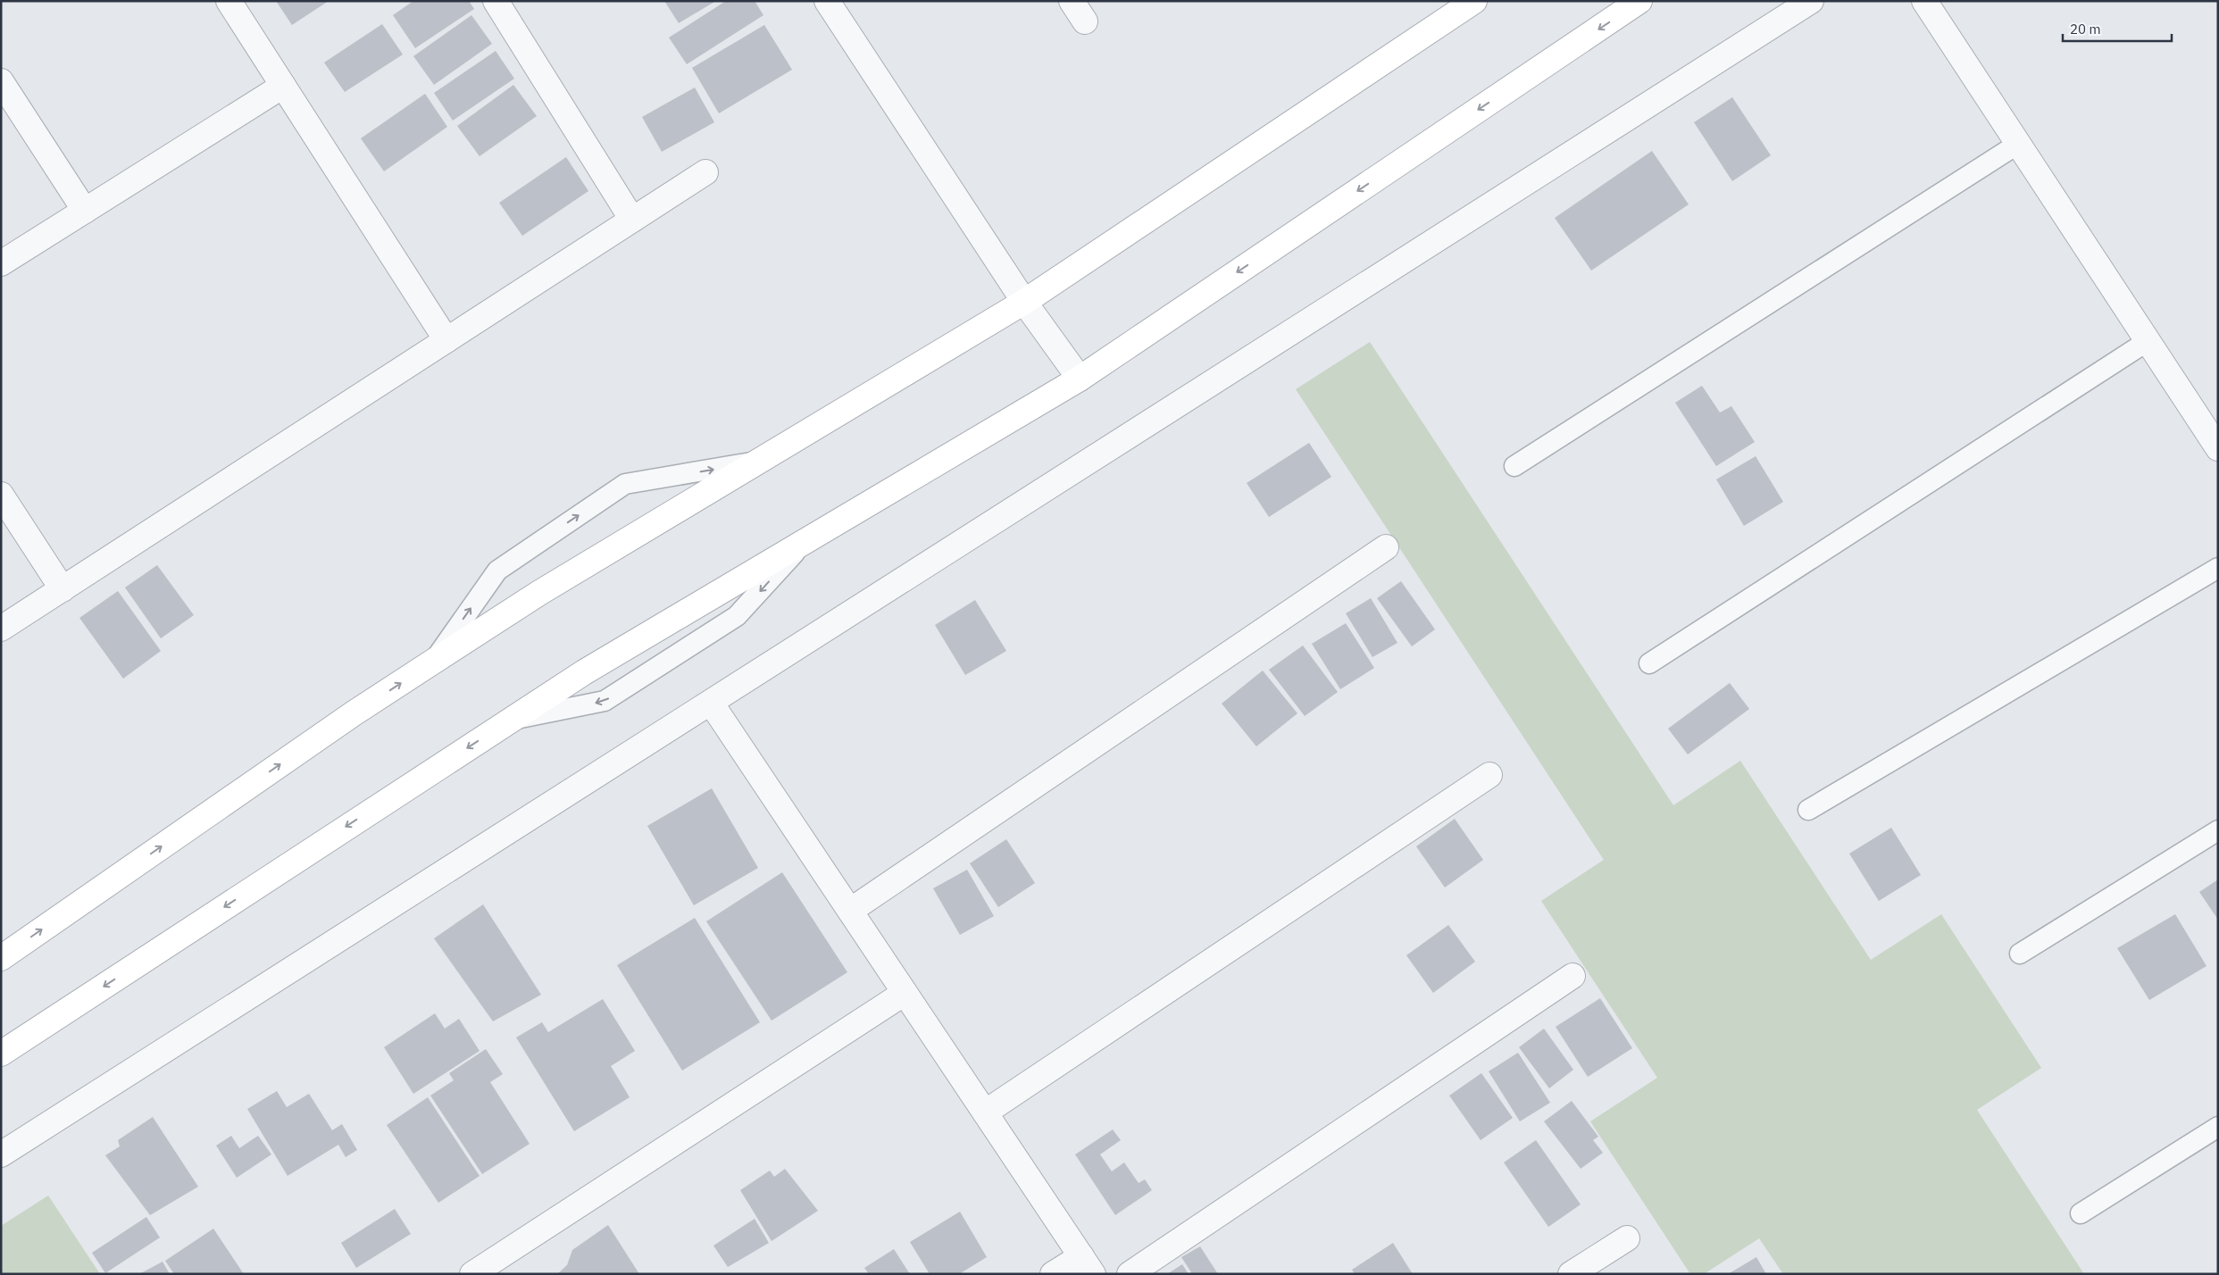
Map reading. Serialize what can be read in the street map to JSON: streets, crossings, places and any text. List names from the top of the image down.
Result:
{
  "scale_bar": "20 m"
}
